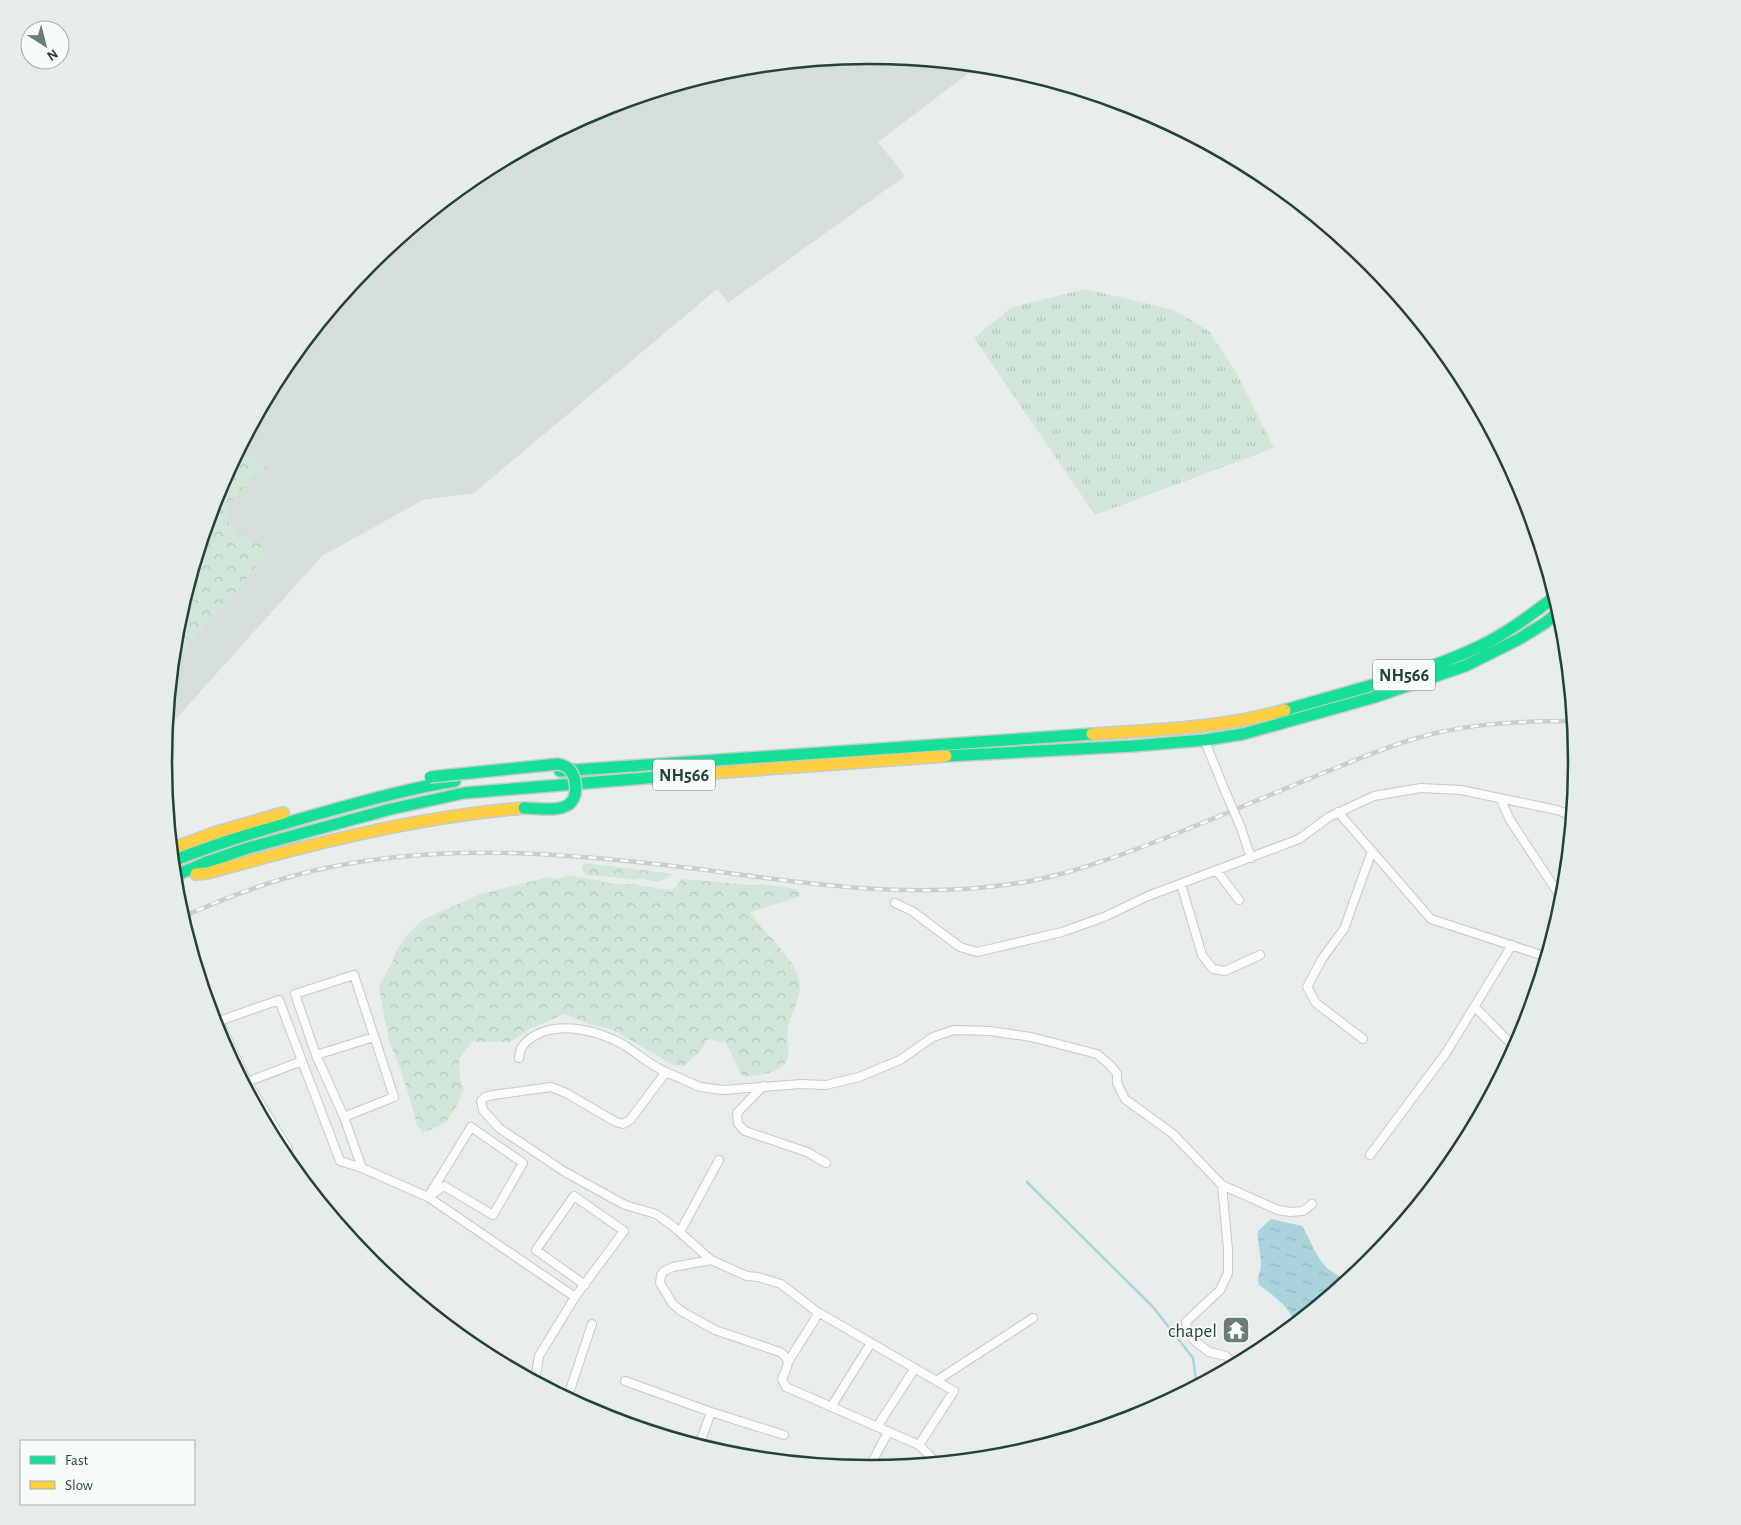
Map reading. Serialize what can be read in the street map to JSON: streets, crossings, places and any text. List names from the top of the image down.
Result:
{
  "streets": {
    "highway": ["NH566"]
  },
  "places": {
    "temple": ["chapel"]
  },
  "legend": ["Fast", "Slow"],
  "north": "bottom right"
}
